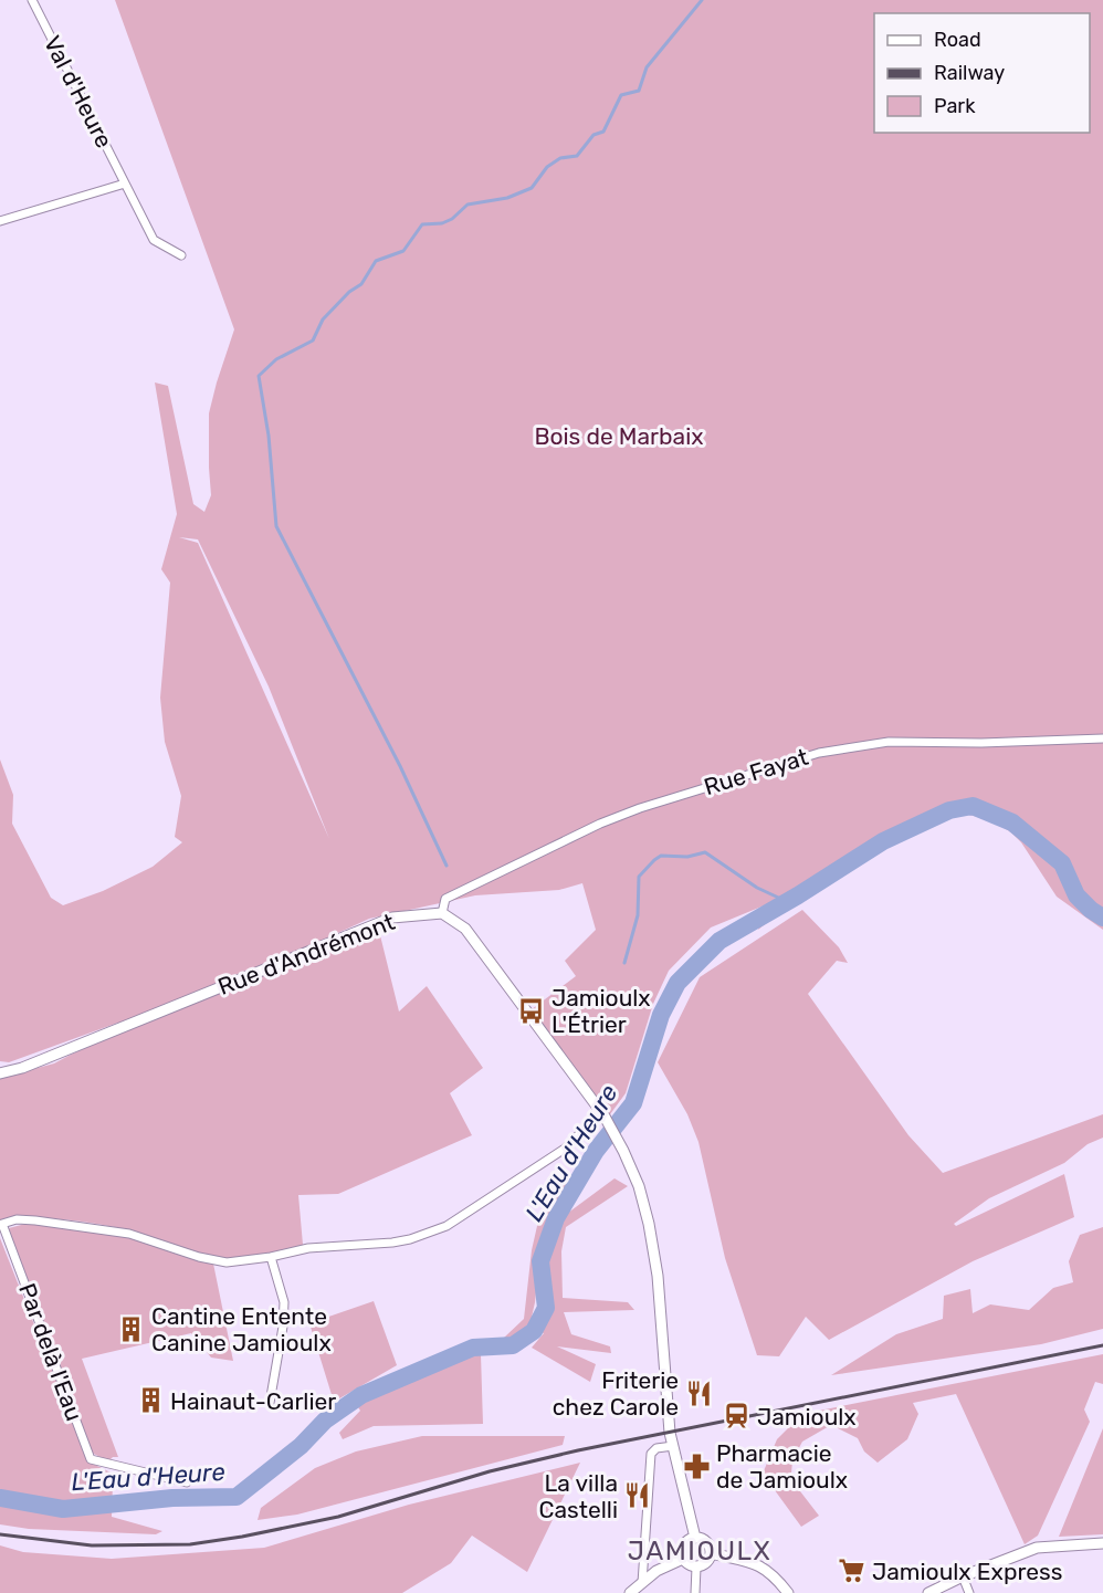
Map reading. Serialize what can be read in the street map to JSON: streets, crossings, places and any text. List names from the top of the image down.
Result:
{
  "streets": {
    "street": [
      "Val d'Heure",
      "Rue Fayat",
      "Rue d'Andrémont",
      "Par delà l'Eau"
    ]
  },
  "crossings": [
    ["Rue Fayat", "Rue d'Andrémont"]
  ],
  "districts": ["JAMIOULX"],
  "water": ["L'Eau d'Heure"],
  "parks": ["Bois de Marbaix"],
  "places": {
    "bus stop": ["Jamioulx L'Étrier"],
    "building": ["Cantine Entente Canine Jamioulx", "Hainaut-Carlier"],
    "restaurant": ["Friterie chez Carole", "La villa Castelli"],
    "station": ["Jamioulx"],
    "pharmacy": ["Pharmacie de Jamioulx"],
    "supermarket": ["Jamioulx Express"]
  },
  "legend": ["Road", "Railway", "Park"]
}
